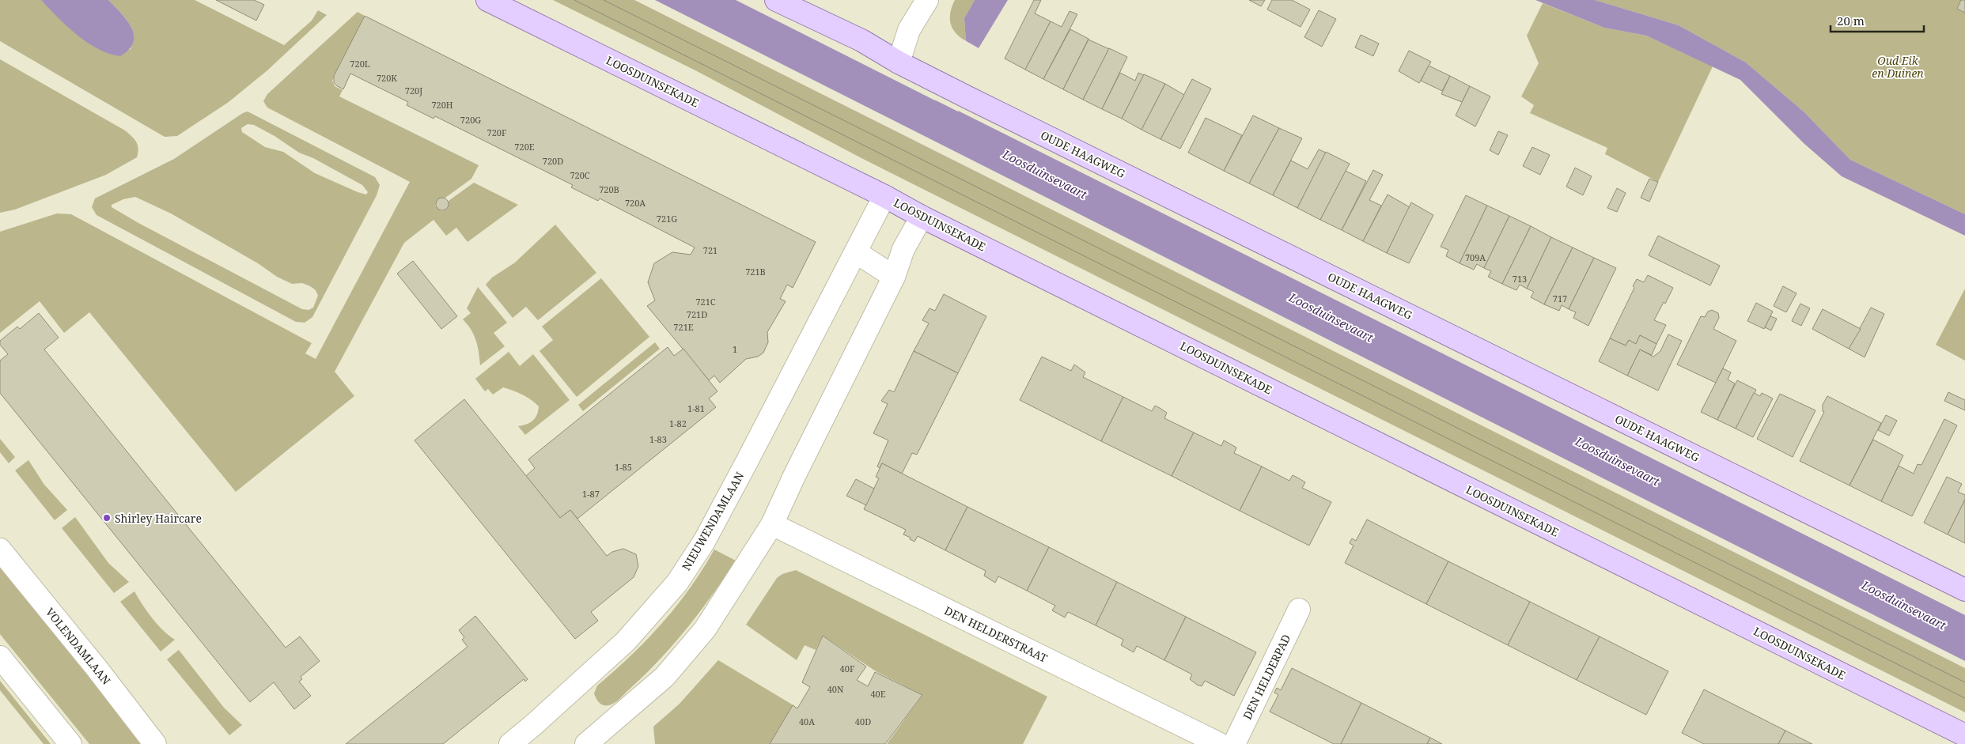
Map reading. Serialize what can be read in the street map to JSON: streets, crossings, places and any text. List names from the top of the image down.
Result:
{
  "streets": {
    "main road": ["LOOSDUINSEKADE", "OUDE HAAGWEG"],
    "street": [
      "NIEUWENDAMLAAN",
      "DEN HELDERSTRAAT",
      "VOLENDAMLAAN",
      "DEN HELDERPAD"
    ]
  },
  "crossings": [
    ["LOOSDUINSEKADE", "NIEUWENDAMLAAN"]
  ],
  "water": ["Loosduinsevaart"],
  "parks": ["Oud Eik en Duinen"],
  "places": ["Shirley Haircare"],
  "house_numbers": [
    "720L",
    "720K",
    "720J",
    "720H",
    "720G",
    "720F",
    "720E",
    "720D",
    "720C",
    "720B",
    "720A",
    "721G",
    "721",
    "709A",
    "721B",
    "713",
    "717",
    "721C",
    "721D",
    "721E",
    "1",
    "1-81",
    "1-82",
    "1-83",
    "1-85",
    "1-87",
    "40F",
    "40N",
    "40E",
    "40A",
    "40D"
  ],
  "scale_bar": "20 m"
}
